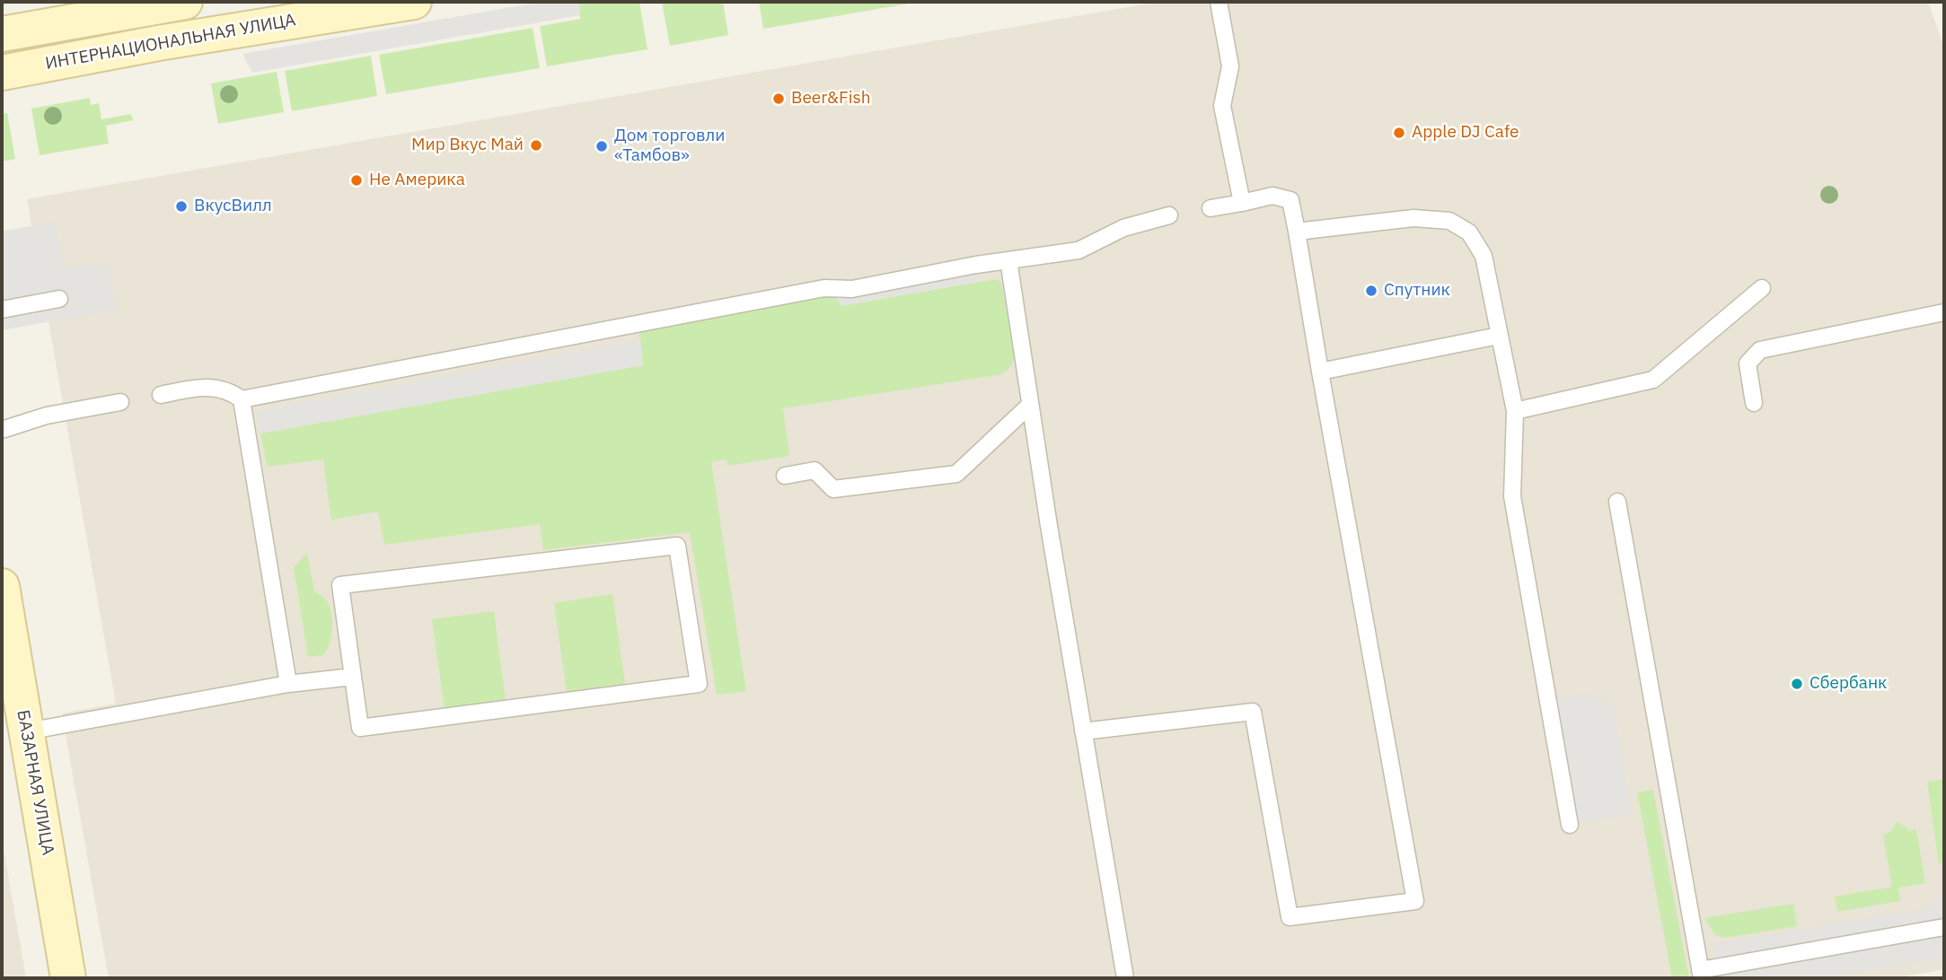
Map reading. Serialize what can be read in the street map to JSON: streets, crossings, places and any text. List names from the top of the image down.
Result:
{
  "streets": {
    "main road": ["ИНТЕРНАЦИОНАЛЬНАЯ УЛИЦА", "БАЗАРНАЯ УЛИЦА"]
  },
  "places": [
    "Beer&Fish",
    "Apple DJ Cafe",
    "Мир Вкус Май",
    "Дом торговли «Тамбов»",
    "Не Америка",
    "ВкусВилл",
    "Спутник",
    "Сбербанк"
  ]
}
